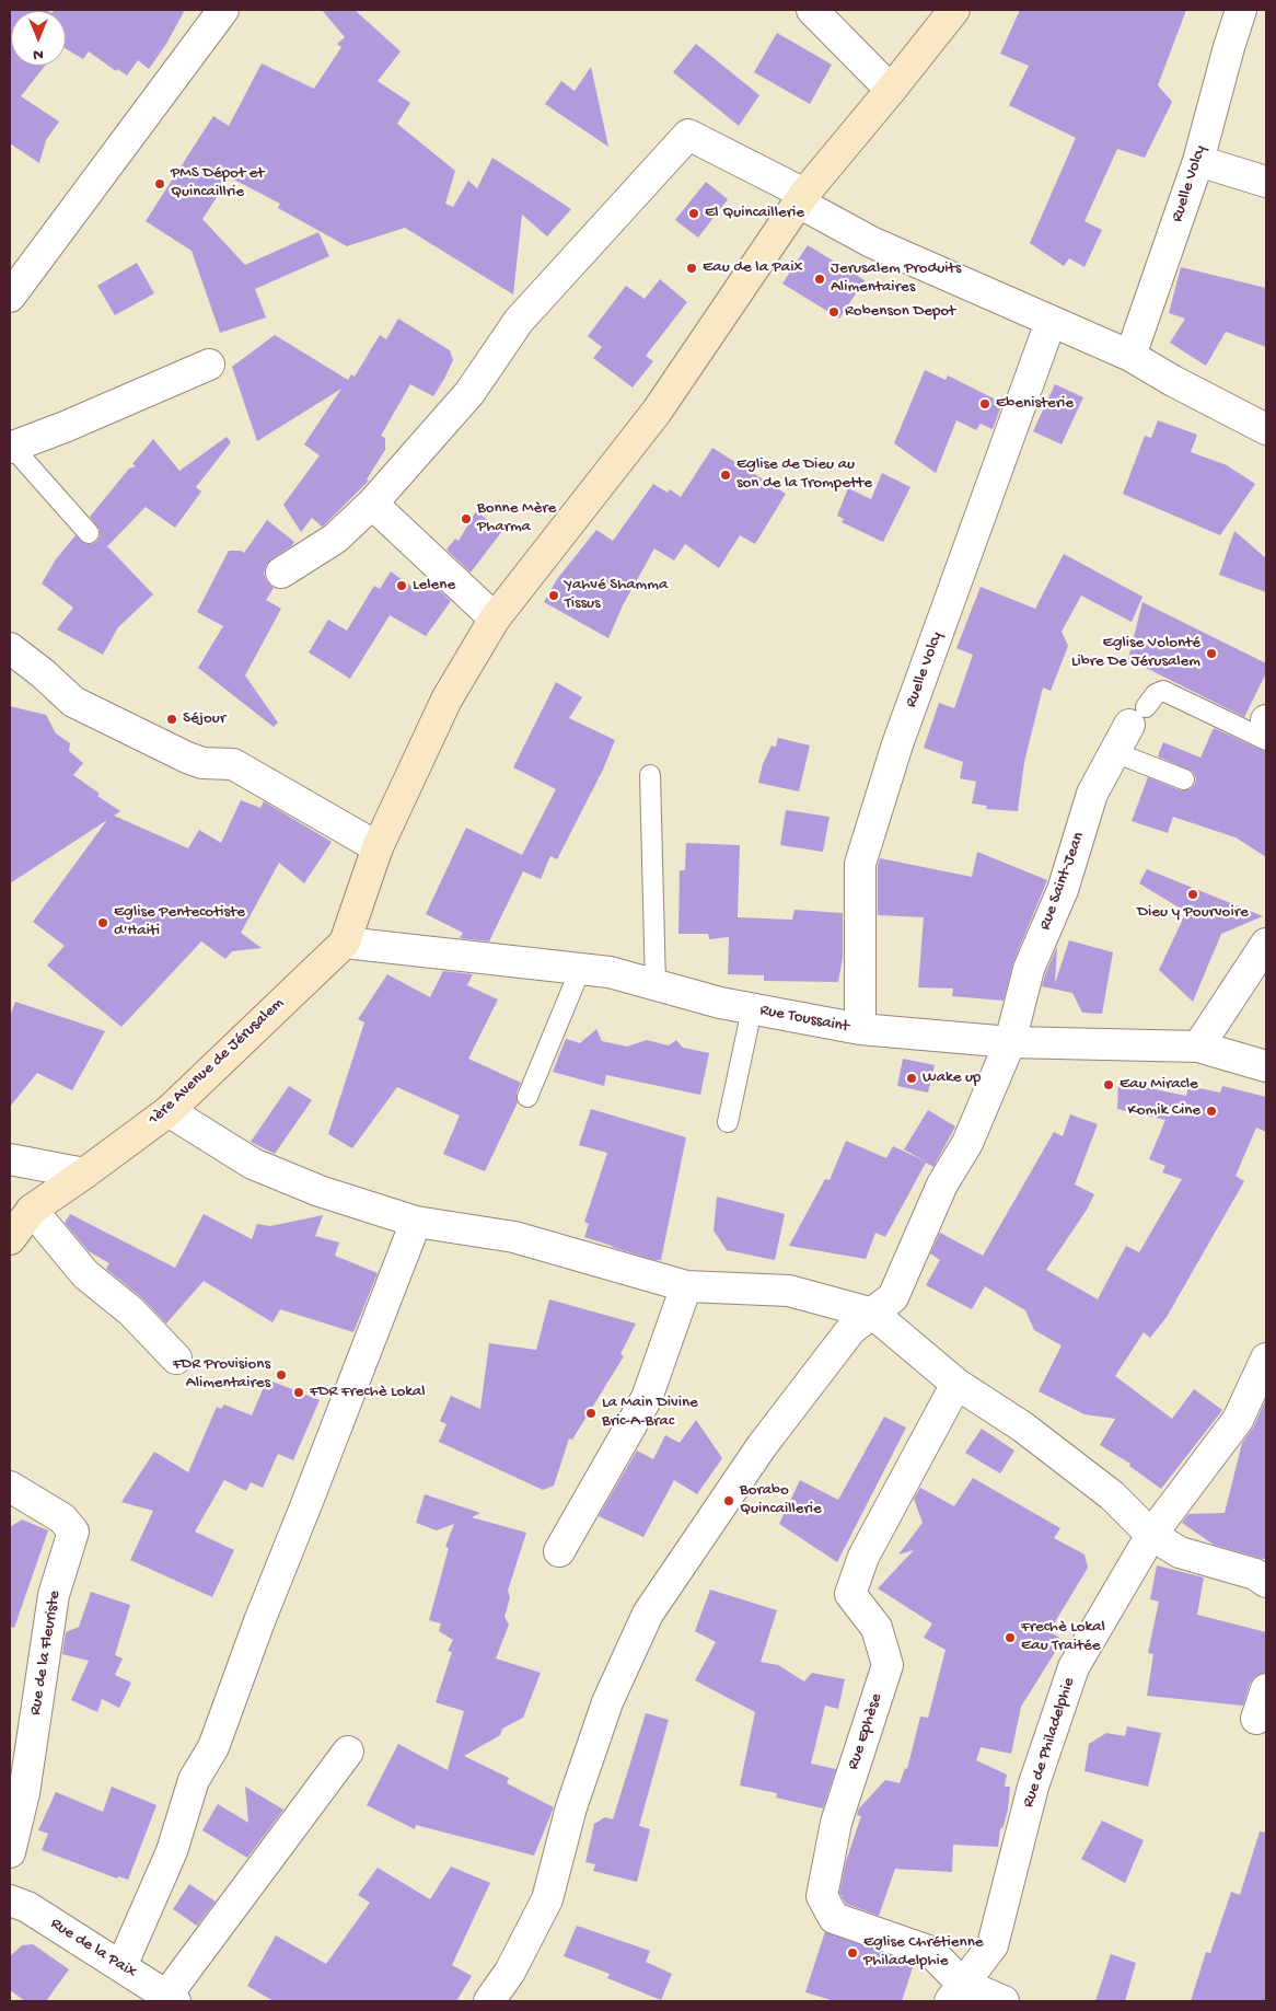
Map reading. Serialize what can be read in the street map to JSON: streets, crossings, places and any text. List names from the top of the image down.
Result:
{
  "streets": {
    "street": [
      "Ruelle Volcy",
      "Rue Saint-Jean",
      "Rue Toussaint",
      "1ère Avenue de Jérusalem",
      "Rue de la Fleuriste",
      "Rue Ephèse",
      "Rue de Philadelphie",
      "Rue de la Paix"
    ]
  },
  "crossings": [
    ["Ruelle Volcy", "Rue Toussaint"],
    ["Rue Saint-Jean", "Rue Toussaint"],
    ["Rue Toussaint", "1ère Avenue de Jérusalem"],
    ["Rue Ephèse", "Rue de Philadelphie"]
  ],
  "places": [
    "PMS Dépot et Quincaillrie",
    "El Quincaillerie",
    "Eau de la Paix",
    "Jerusalem Produits Alimentaires",
    "Robenson Depot",
    "Ebenisterie",
    "Eglise de Dieu au son de la Trompette",
    "Bonne Mère Pharma",
    "Lelene",
    "Yahvé Shamma Tissus",
    "Eglise Volonté Libre De Jérusalem",
    "Séjour",
    "Dieu y Pourvoire",
    "Eglise Pentecotiste d'Haiti",
    "Wake up",
    "Eau Miracle",
    "Komik Cine",
    "FDR Provisions Alimentaires",
    "FDR Frechè Lokal",
    "La Main Divine Bric-A-Brac",
    "Borabo Quincaillerie",
    "Frechè Lokal Eau Traitée",
    "Eglise Chrétienne Philadelphie"
  ],
  "north": "bottom"
}
